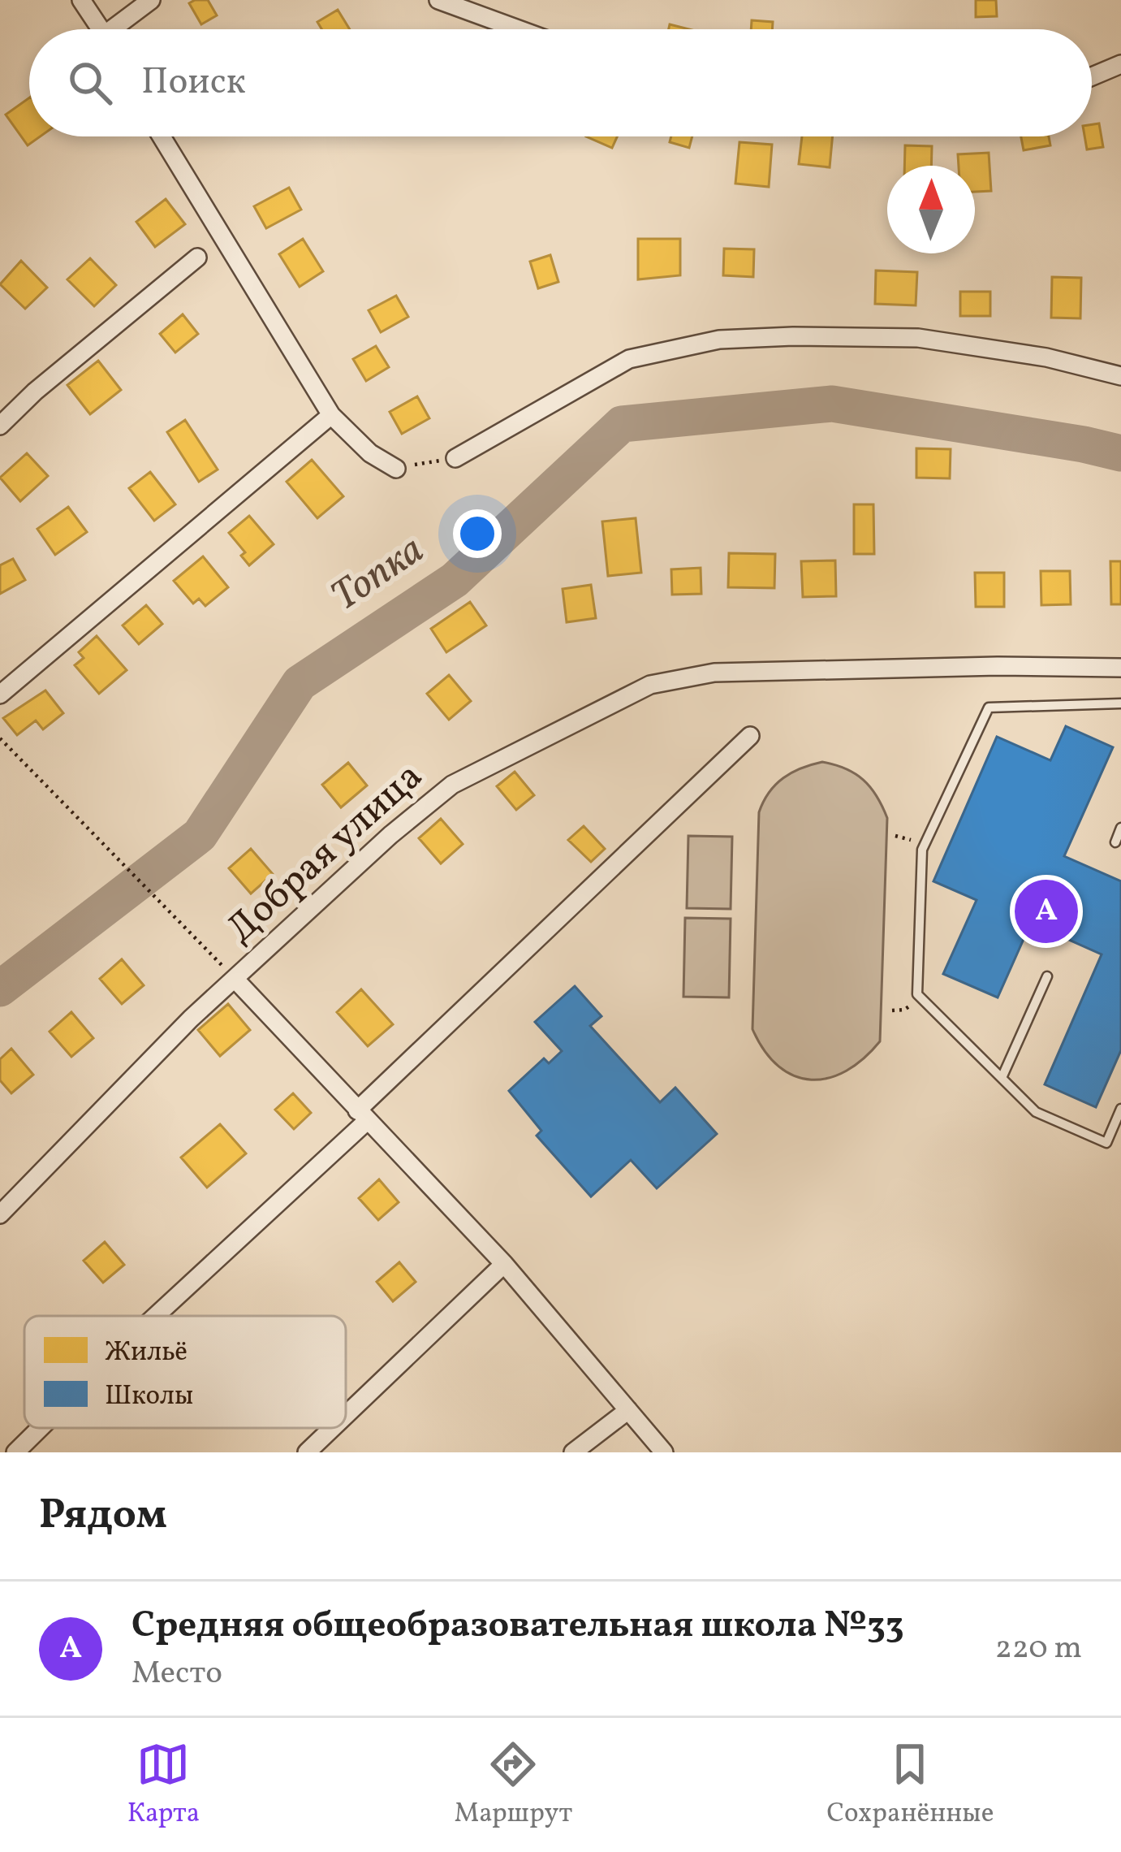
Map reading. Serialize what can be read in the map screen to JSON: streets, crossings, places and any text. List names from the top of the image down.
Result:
{
  "streets": {
    "street": ["Добрая улица"]
  },
  "water": ["Топка"],
  "legend": ["Жильё", "Школы"],
  "north": "top",
  "page": {
    "search": "Поиск",
    "pins": "A",
    "heading": "Рядом",
    "list": [
      {
        "mark": "A",
        "name": "Средняя общеобразовательная школа №33",
        "note": "Место",
        "value": "220 m"
      }
    ],
    "nav": ["Карта", "Маршрут", "Сохранённые"]
  }
}
